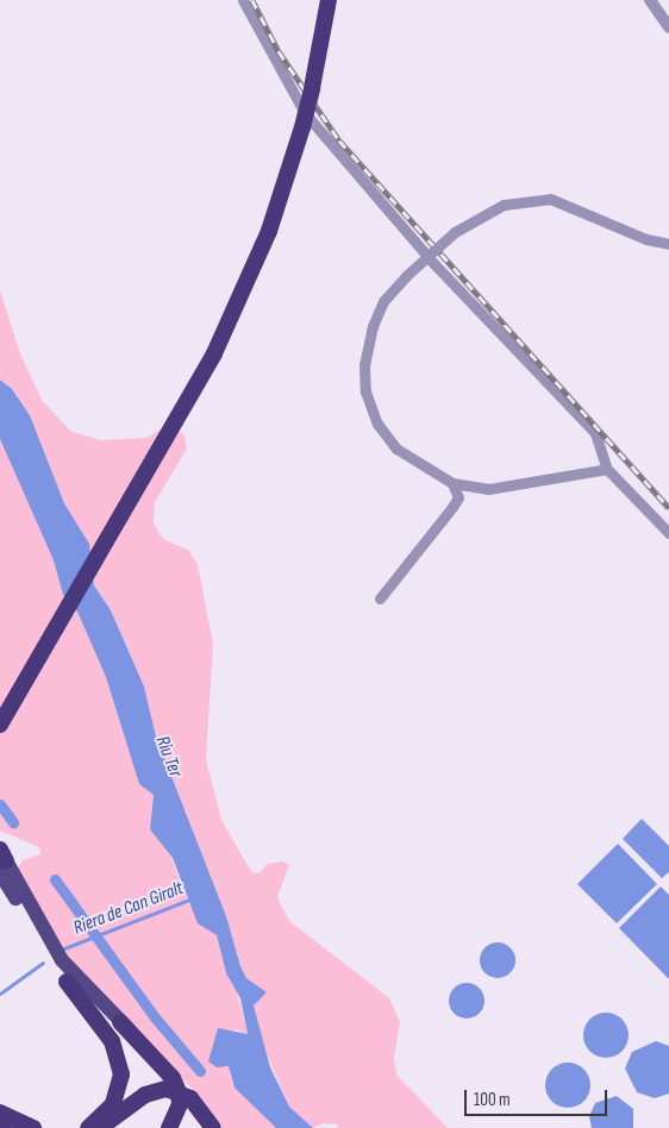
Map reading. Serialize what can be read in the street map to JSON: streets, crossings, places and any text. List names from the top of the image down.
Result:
{
  "water": ["Riu Ter", "Riera de Can Giralt"],
  "scale_bar": "100 m"
}
